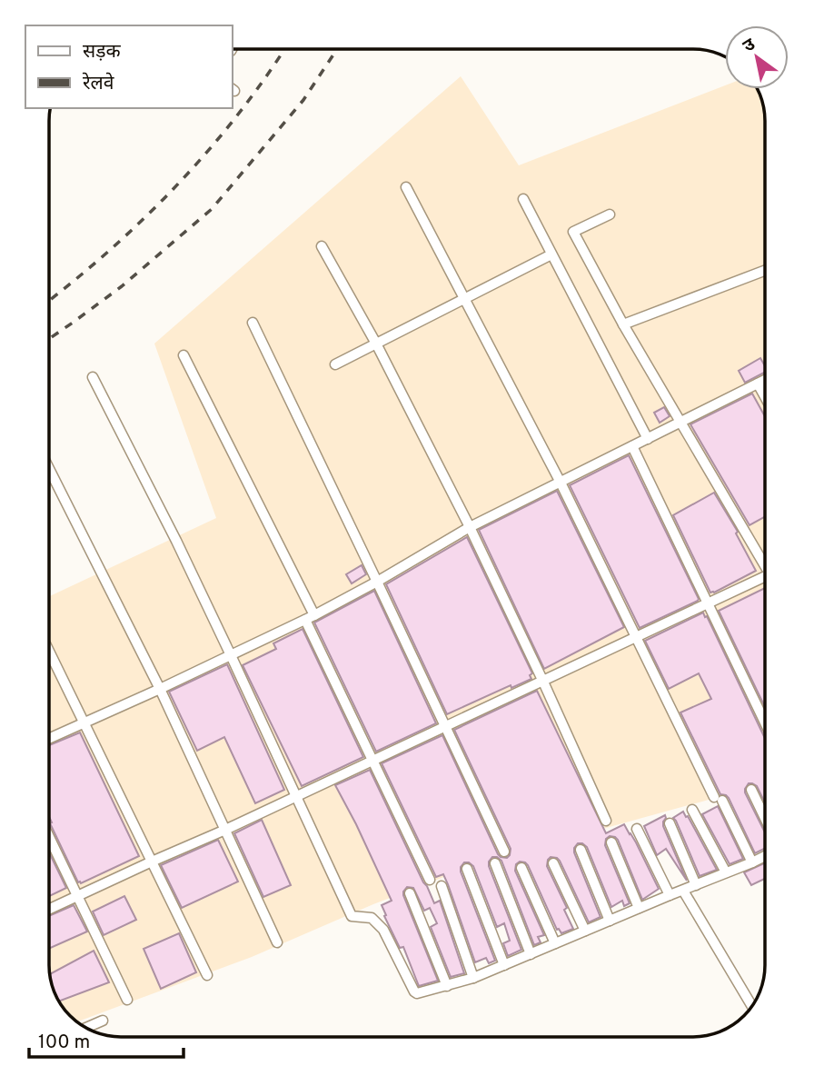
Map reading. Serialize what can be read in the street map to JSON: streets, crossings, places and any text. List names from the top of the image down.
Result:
{
  "legend": ["सड़क", "रेलवे"],
  "scale_bar": "100 m",
  "north": "top left"
}
